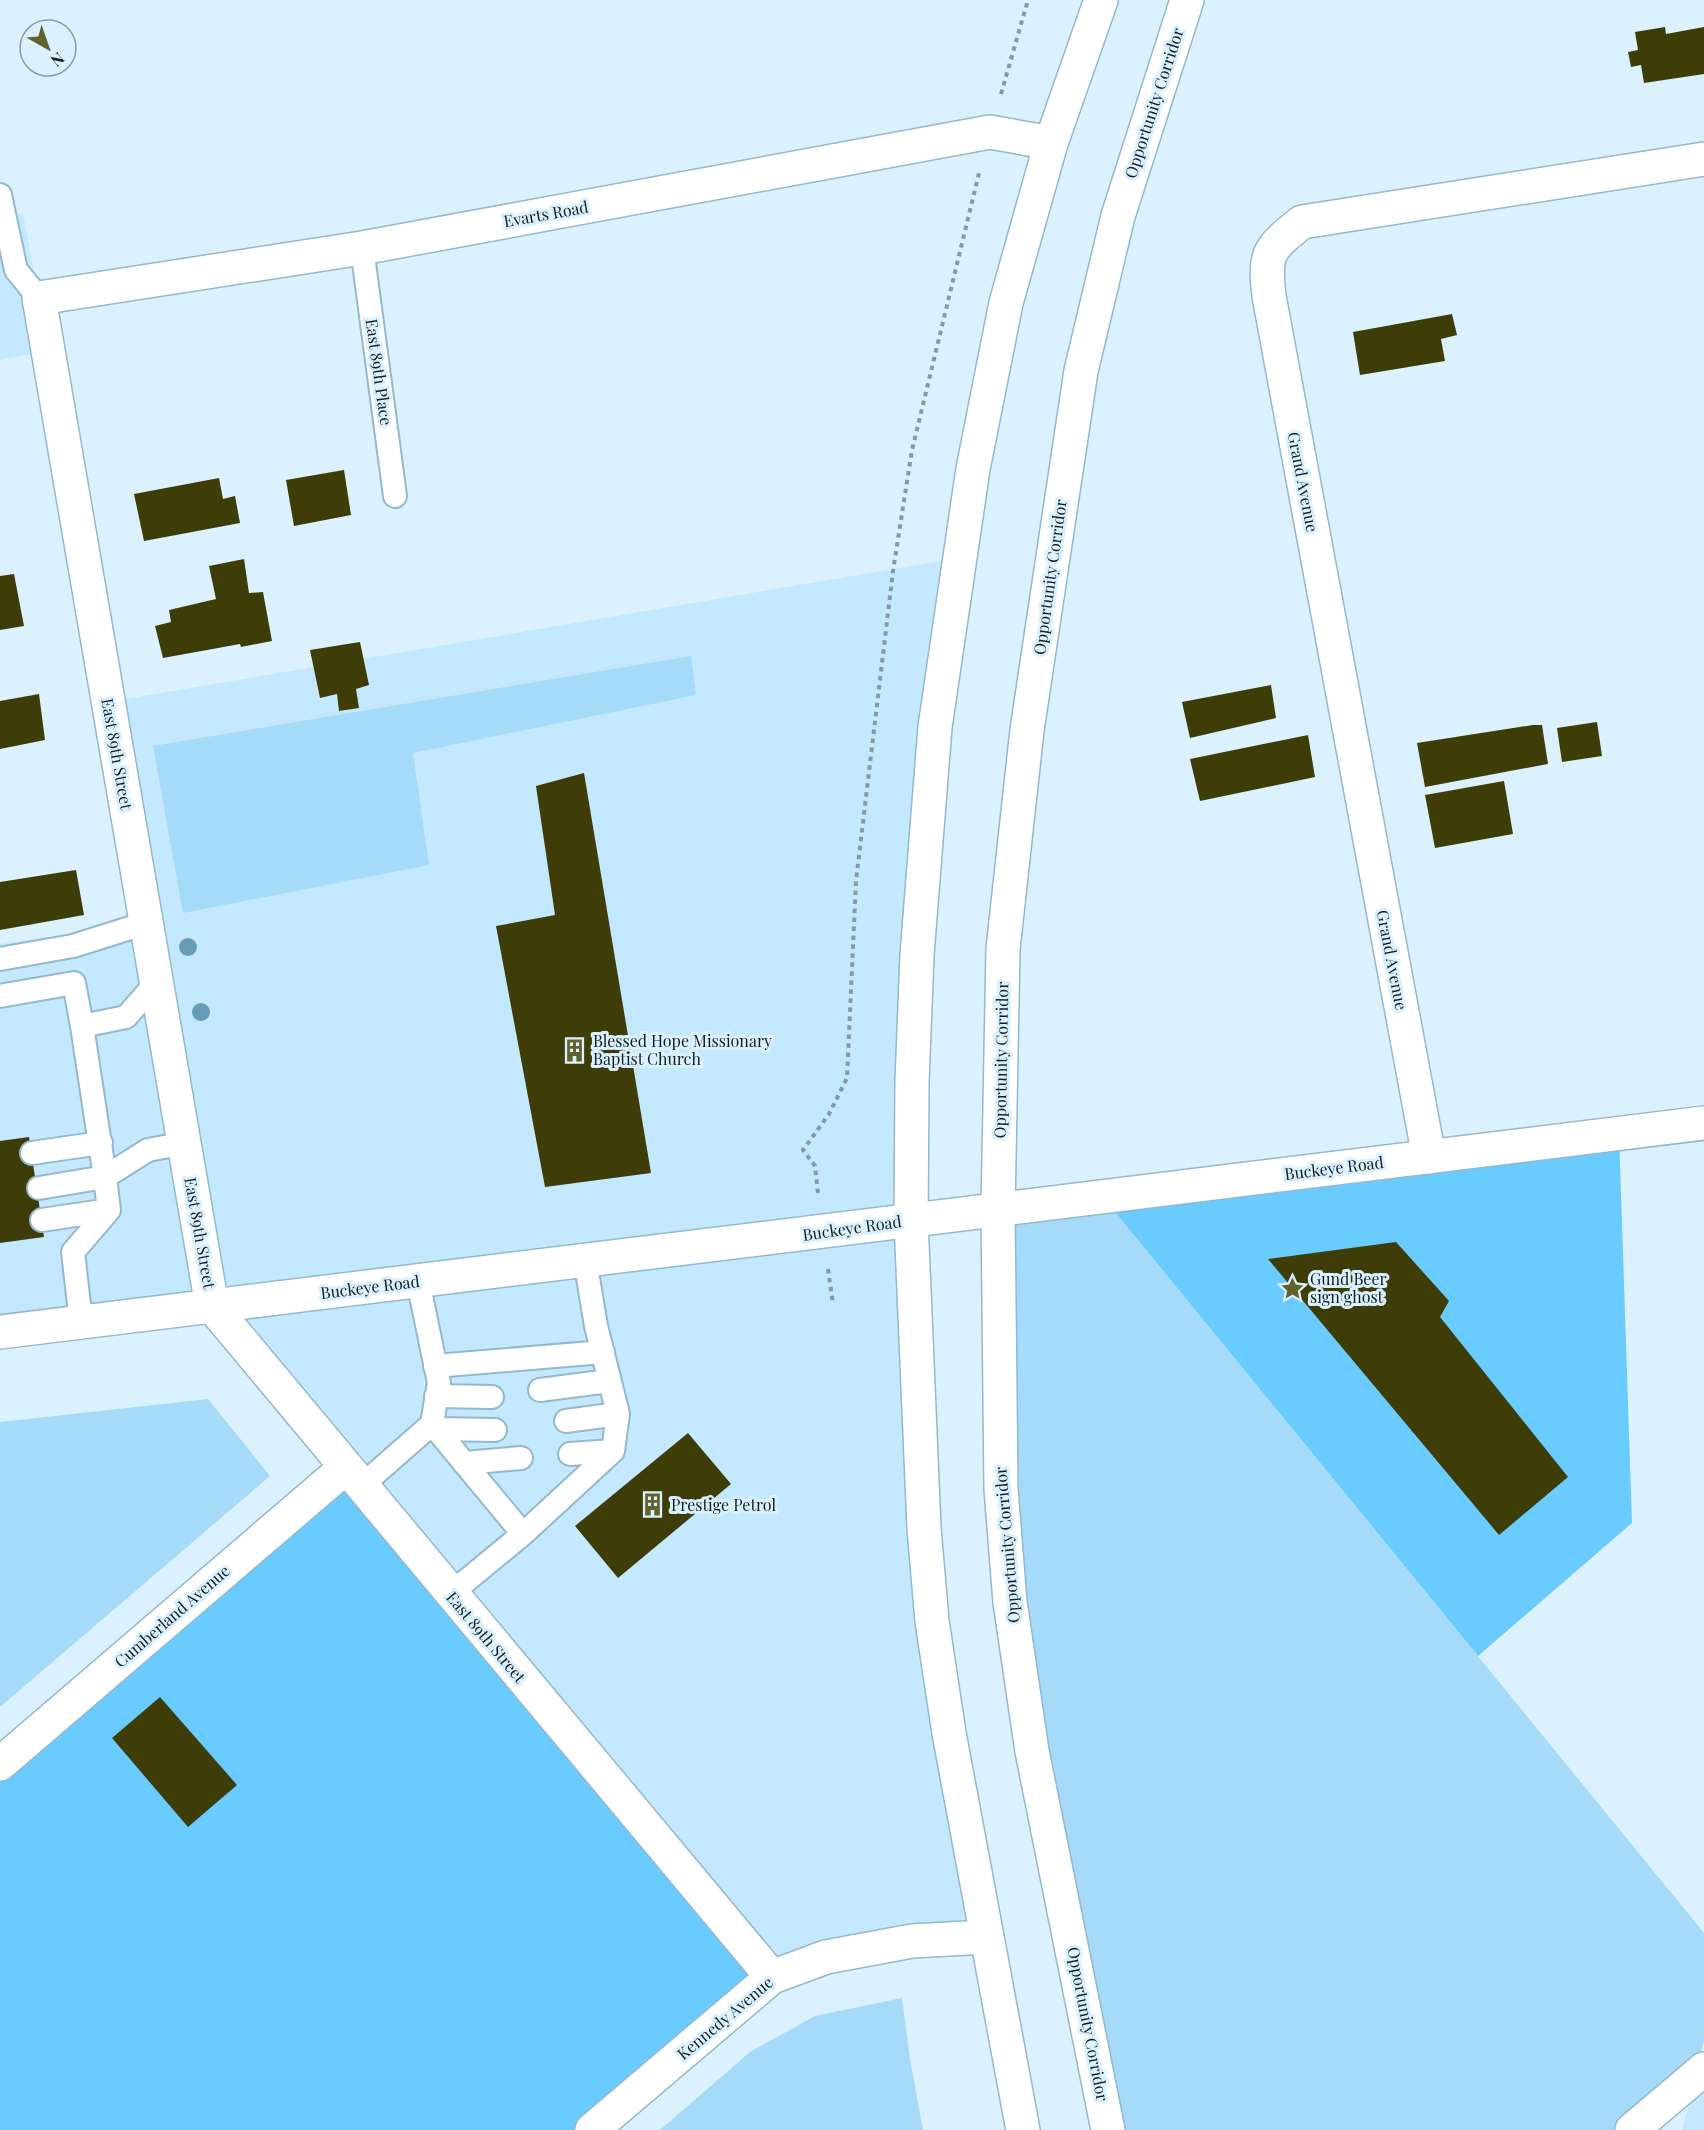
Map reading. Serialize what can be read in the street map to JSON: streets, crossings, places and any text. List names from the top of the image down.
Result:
{
  "streets": {
    "main road": [
      "Opportunity Corridor",
      "Evarts Road",
      "Grand Avenue",
      "East 89th Street",
      "Buckeye Road",
      "Cumberland Avenue",
      "Kennedy Avenue"
    ],
    "lane": ["East 89th Place"]
  },
  "crossings": [
    ["Opportunity Corridor", "Buckeye Road"],
    ["Evarts Road", "East 89th Place"],
    ["Evarts Road", "East 89th Street"],
    ["Grand Avenue", "Buckeye Road"],
    ["East 89th Street", "Buckeye Road"],
    ["East 89th Street", "Cumberland Avenue"],
    ["East 89th Street", "Kennedy Avenue"]
  ],
  "places": {
    "building": ["Blessed Hope Missionary Baptist Church", "Prestige Petrol"],
    "place": ["Gund Beer sign ghost"]
  },
  "north": "bottom right"
}
